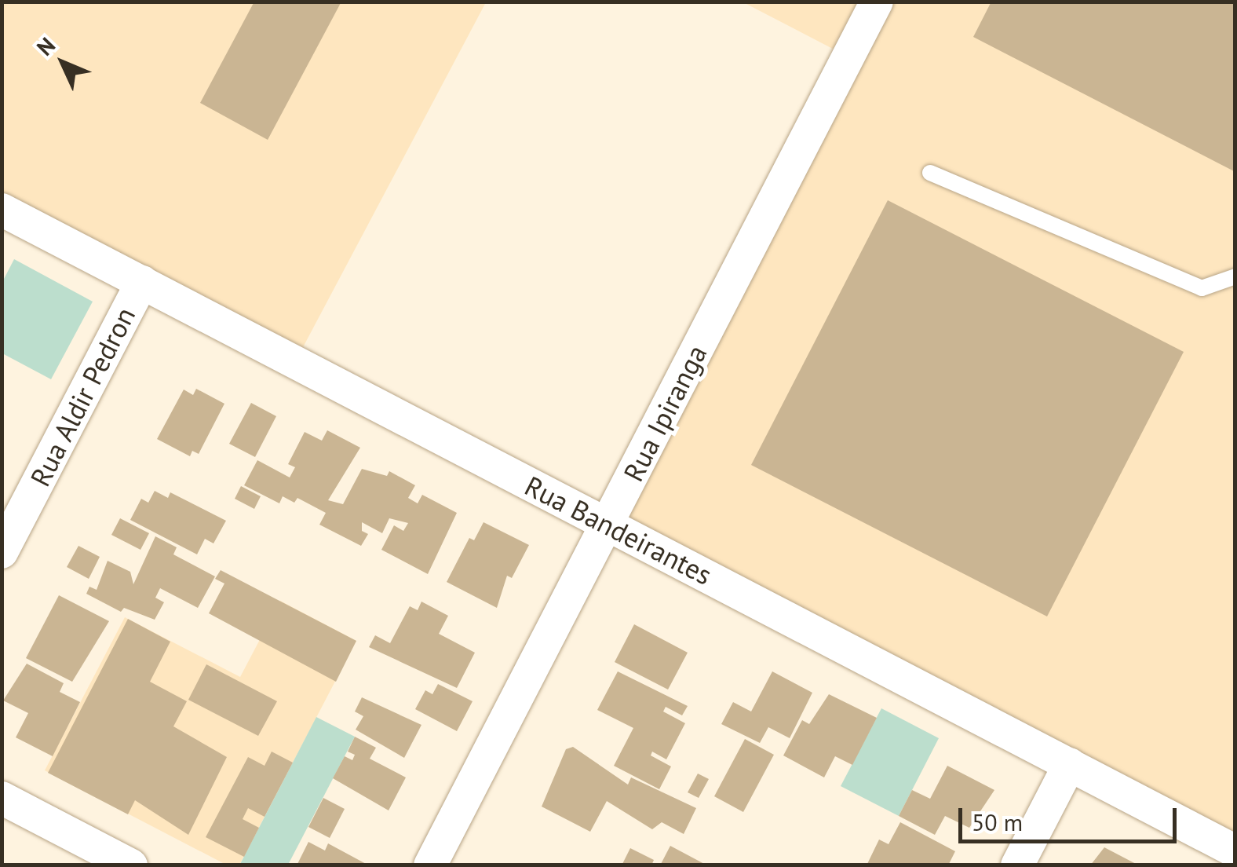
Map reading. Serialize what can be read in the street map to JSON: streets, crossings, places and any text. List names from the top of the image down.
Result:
{
  "streets": {
    "street": ["Rua Aldir Pedron", "Rua Ipiranga", "Rua Bandeirantes"]
  },
  "crossings": [
    ["Rua Aldir Pedron", "Rua Bandeirantes"],
    ["Rua Ipiranga", "Rua Bandeirantes"]
  ],
  "scale_bar": "50 m",
  "north": "top left"
}
